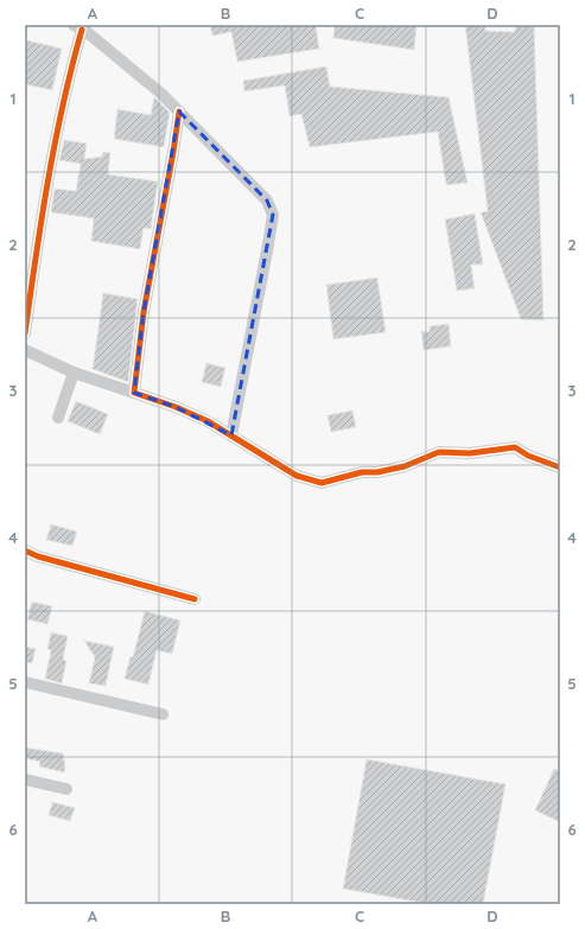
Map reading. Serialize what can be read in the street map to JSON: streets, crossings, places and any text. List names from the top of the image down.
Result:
{
  "grid": {
    "columns": [
      "A",
      "B",
      "C",
      "D"
    ],
    "rows": [
      "1",
      "2",
      "3",
      "4",
      "5",
      "6"
    ]
  }
}
